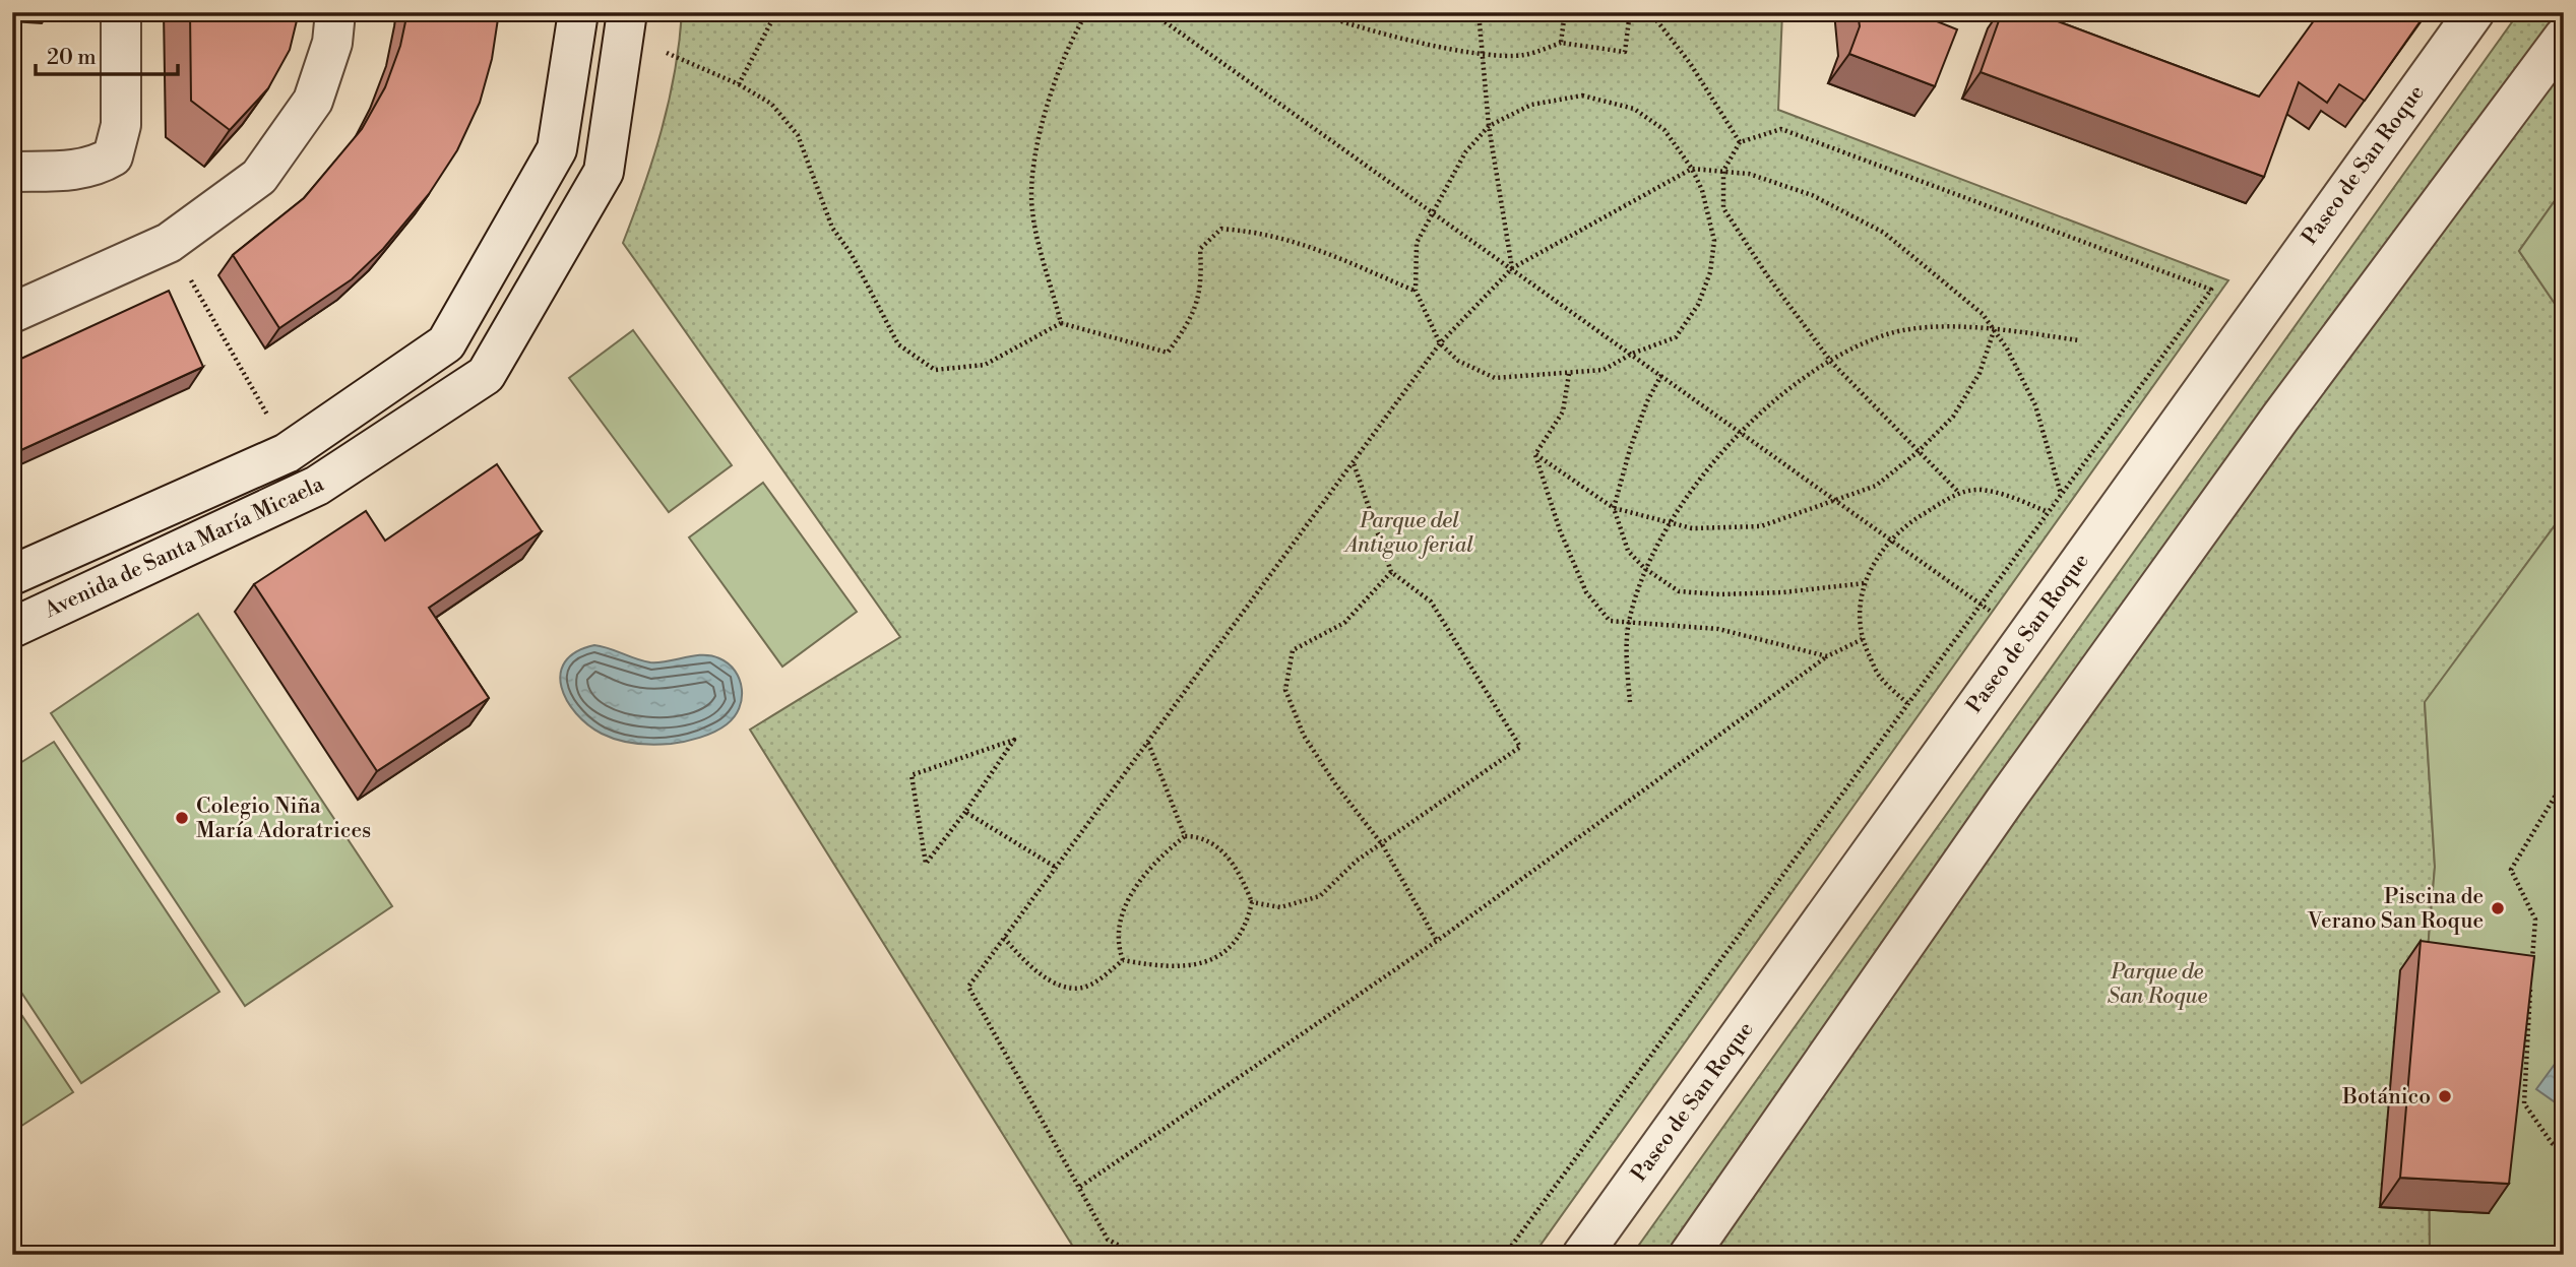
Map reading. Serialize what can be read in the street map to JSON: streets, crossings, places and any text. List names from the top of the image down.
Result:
{
  "streets": {
    "street": ["Paseo de San Roque", "Avenida de Santa María Micaela"]
  },
  "parks": ["Parque del Antiguo ferial", "Parque de San Roque"],
  "places": ["Colegio Niña María Adoratrices", "Piscina de Verano San Roque", "Botánico"],
  "scale_bar": "20 m"
}
